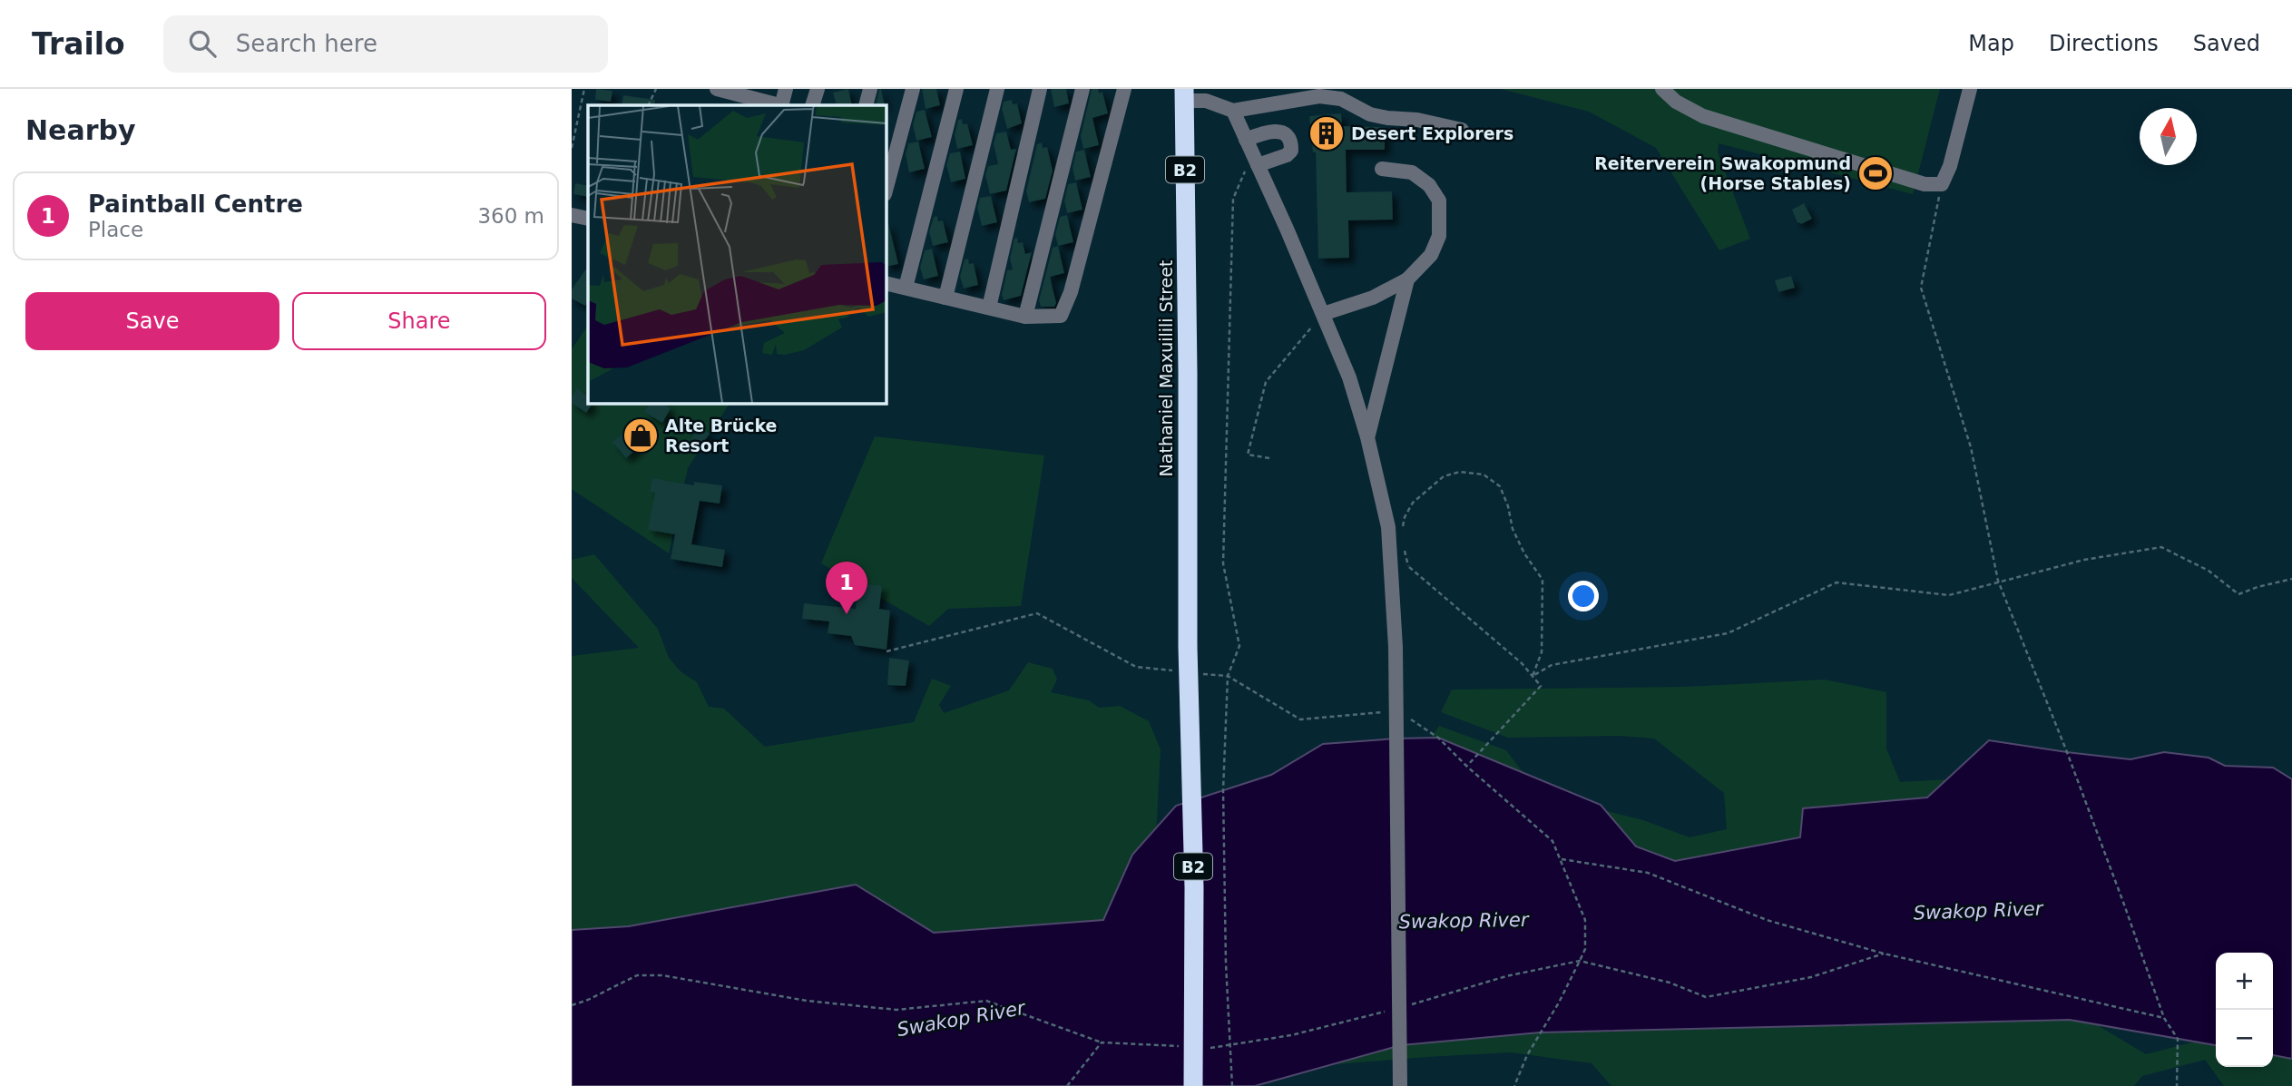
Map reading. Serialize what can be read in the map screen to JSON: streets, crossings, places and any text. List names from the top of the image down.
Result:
{
  "streets": {
    "highway": ["B2", "Nathaniel Maxuilili Street"]
  },
  "water": ["Swakop River"],
  "places": {
    "building": ["Desert Explorers"],
    "sports": ["Reiterverein Swakopmund (Horse Stables)"],
    "shop": ["Alte Brücke Resort"]
  },
  "north": "top",
  "page": {
    "header": "Trailo",
    "search": "Search here",
    "nav": ["Map", "Directions", "Saved"],
    "heading": "Nearby",
    "list": [
      {
        "mark": "1",
        "name": "Paintball Centre",
        "note": "Place",
        "value": "360 m"
      }
    ],
    "buttons": ["Save", "Share"],
    "pins": "1",
    "map_buttons": ["+", "−"]
  }
}
